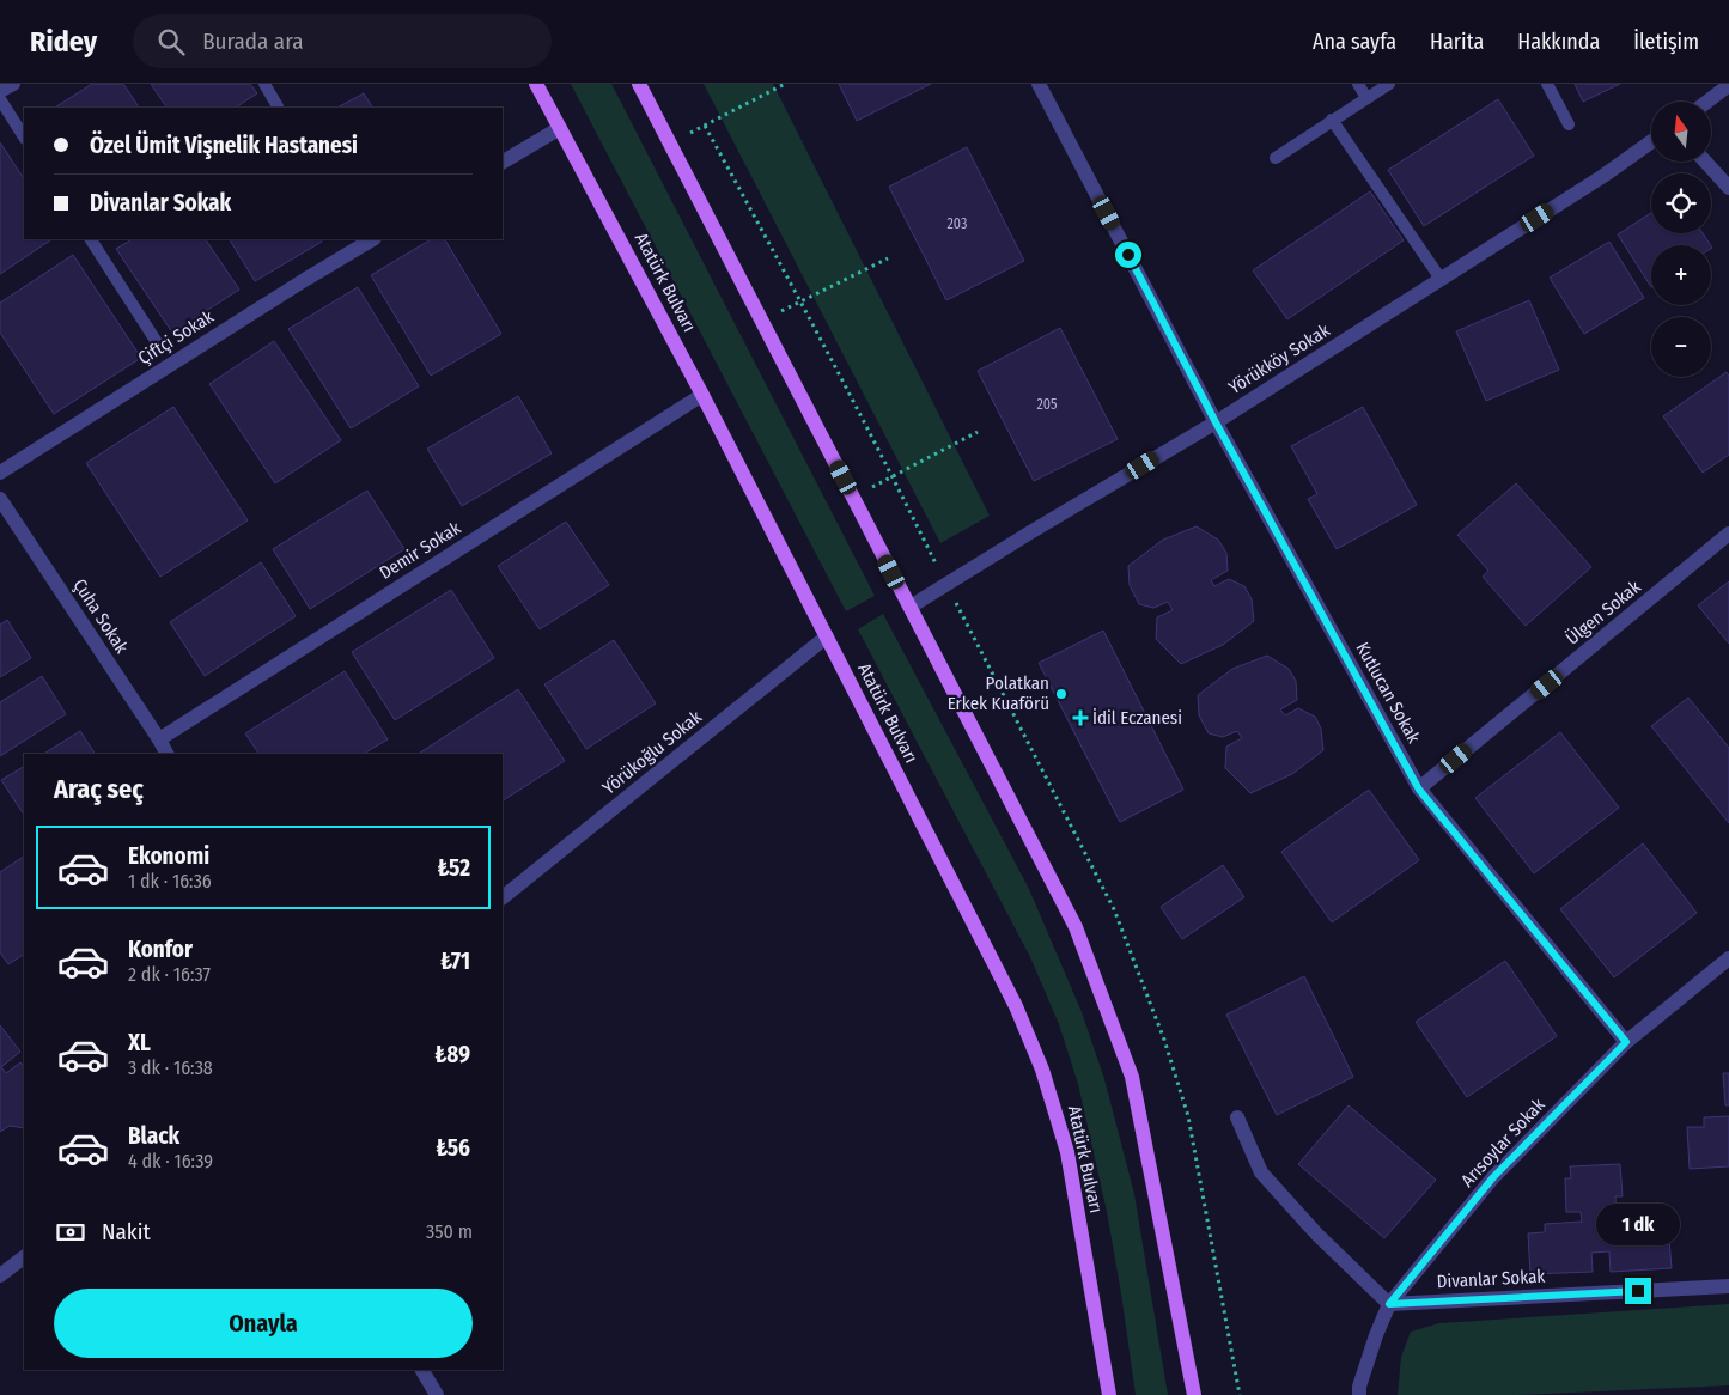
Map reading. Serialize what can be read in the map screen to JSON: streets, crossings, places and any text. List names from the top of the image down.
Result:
{
  "streets": {
    "main road": ["Atatürk Bulvarı"],
    "street": [
      "Çiftçi Sokak",
      "Yörükköy Sokak",
      "Demir Sokak",
      "Ülgen Sokak",
      "Çuha Sokak",
      "Kutlucan Sokak",
      "Yörükoğlu Sokak",
      "Arısoylar Sokak",
      "Divanlar Sokak"
    ]
  },
  "crossings": [
    ["Atatürk Bulvarı", "Demir Sokak"],
    ["Atatürk Bulvarı", "Yörükoğlu Sokak"],
    ["Yörükköy Sokak", "Kutlucan Sokak"],
    ["Demir Sokak", "Çuha Sokak"],
    ["Ülgen Sokak", "Kutlucan Sokak"],
    ["Kutlucan Sokak", "Arısoylar Sokak"],
    ["Arısoylar Sokak", "Divanlar Sokak"]
  ],
  "places": {
    "other": ["Polatkan Erkek Kuaförü"],
    "health": ["İdil Eczanesi"]
  },
  "house_numbers": ["203", "205"],
  "north": "top",
  "page": {
    "header": "Ridey",
    "search": "Burada ara",
    "nav": [
      "Ana sayfa",
      "Harita",
      "Hakkında",
      "İletişim"
    ],
    "map_buttons": ["+", "−"],
    "banner": ["Özel Ümit Vişnelik Hastanesi", "Divanlar Sokak"],
    "heading": "Araç seç",
    "list": [
      {
        "name": "Ekonomi",
        "note": "1 dk · 16:36",
        "value": "₺52"
      },
      {
        "name": "Konfor",
        "note": "2 dk · 16:37",
        "value": "₺71"
      },
      {
        "name": "XL",
        "note": "3 dk · 16:38",
        "value": "₺89"
      },
      {
        "name": "Black",
        "note": "4 dk · 16:39",
        "value": "₺56"
      }
    ],
    "pay": ["Nakit", "350 m"],
    "bubble": "1 dk",
    "buttons": "Onayla"
  }
}
